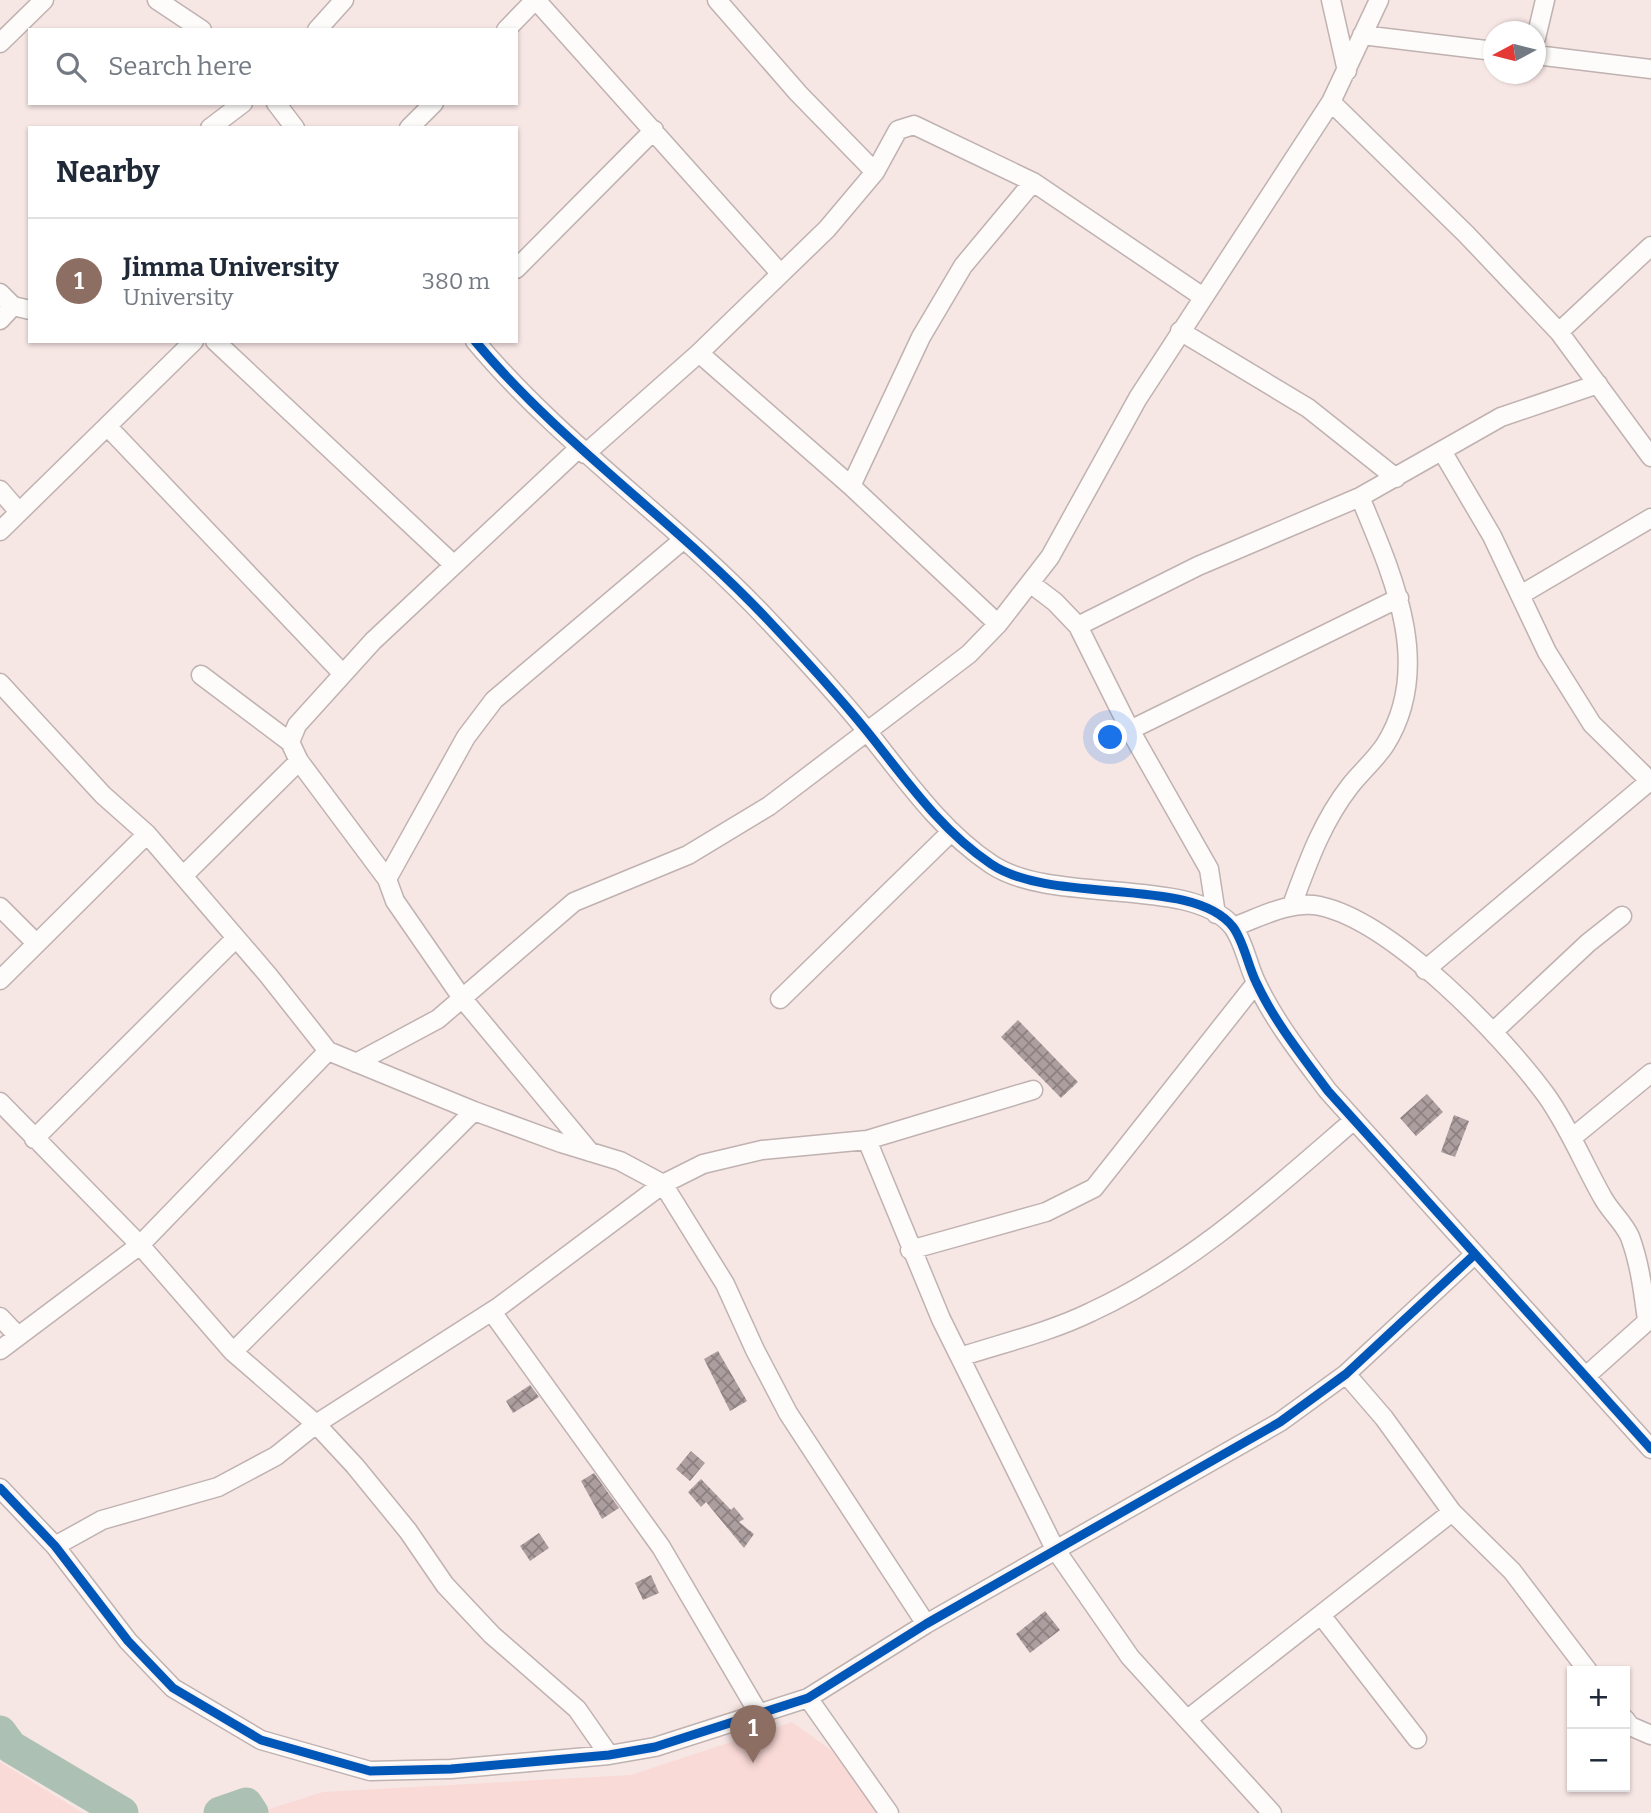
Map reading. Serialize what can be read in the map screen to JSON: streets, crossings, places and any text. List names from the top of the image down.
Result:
{
  "north": "left",
  "page": {
    "search": "Search here",
    "heading": "Nearby",
    "list": [
      {
        "mark": "1",
        "name": "Jimma University",
        "note": "University",
        "value": "380 m"
      }
    ],
    "map_buttons": ["+", "−"],
    "pins": "1"
  }
}
